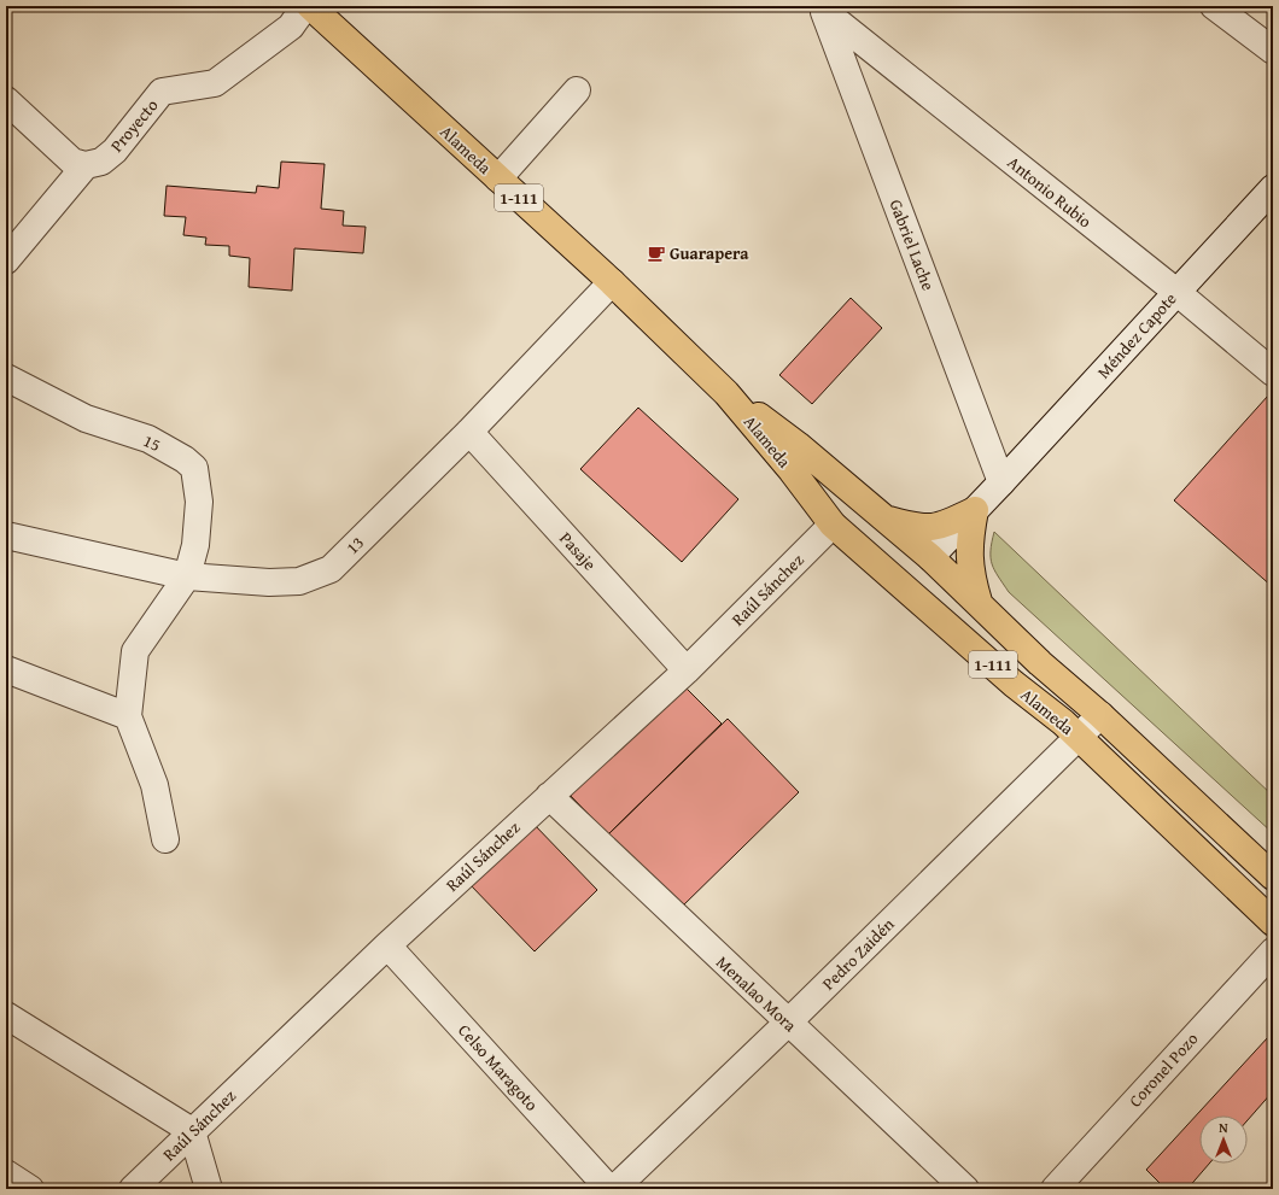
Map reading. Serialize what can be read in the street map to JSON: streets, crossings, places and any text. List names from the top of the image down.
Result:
{
  "streets": {
    "main road": ["Alameda", "1-111"],
    "street": [
      "Proyecto",
      "Antonio Rubio",
      "Gabriel Lache",
      "Méndez Capote",
      "15",
      "13",
      "Pasaje",
      "Raúl Sánchez",
      "Pedro Zaidén",
      "Menalao Mora",
      "Celso Maragoto",
      "Coronel Pozo"
    ]
  },
  "crossings": [
    ["Alameda", "Méndez Capote"],
    ["Alameda", "13"],
    ["Alameda", "Raúl Sánchez"],
    ["Alameda", "Pedro Zaidén"],
    ["Antonio Rubio", "Gabriel Lache"],
    ["Antonio Rubio", "Méndez Capote"],
    ["Gabriel Lache", "Méndez Capote"],
    ["15", "13"],
    ["13", "Pasaje"],
    ["Pasaje", "Raúl Sánchez"],
    ["Raúl Sánchez", "Menalao Mora"],
    ["Raúl Sánchez", "Celso Maragoto"],
    ["Pedro Zaidén", "Menalao Mora"]
  ],
  "places": {
    "cafe": ["Guarapera"]
  },
  "north": "top"
}
